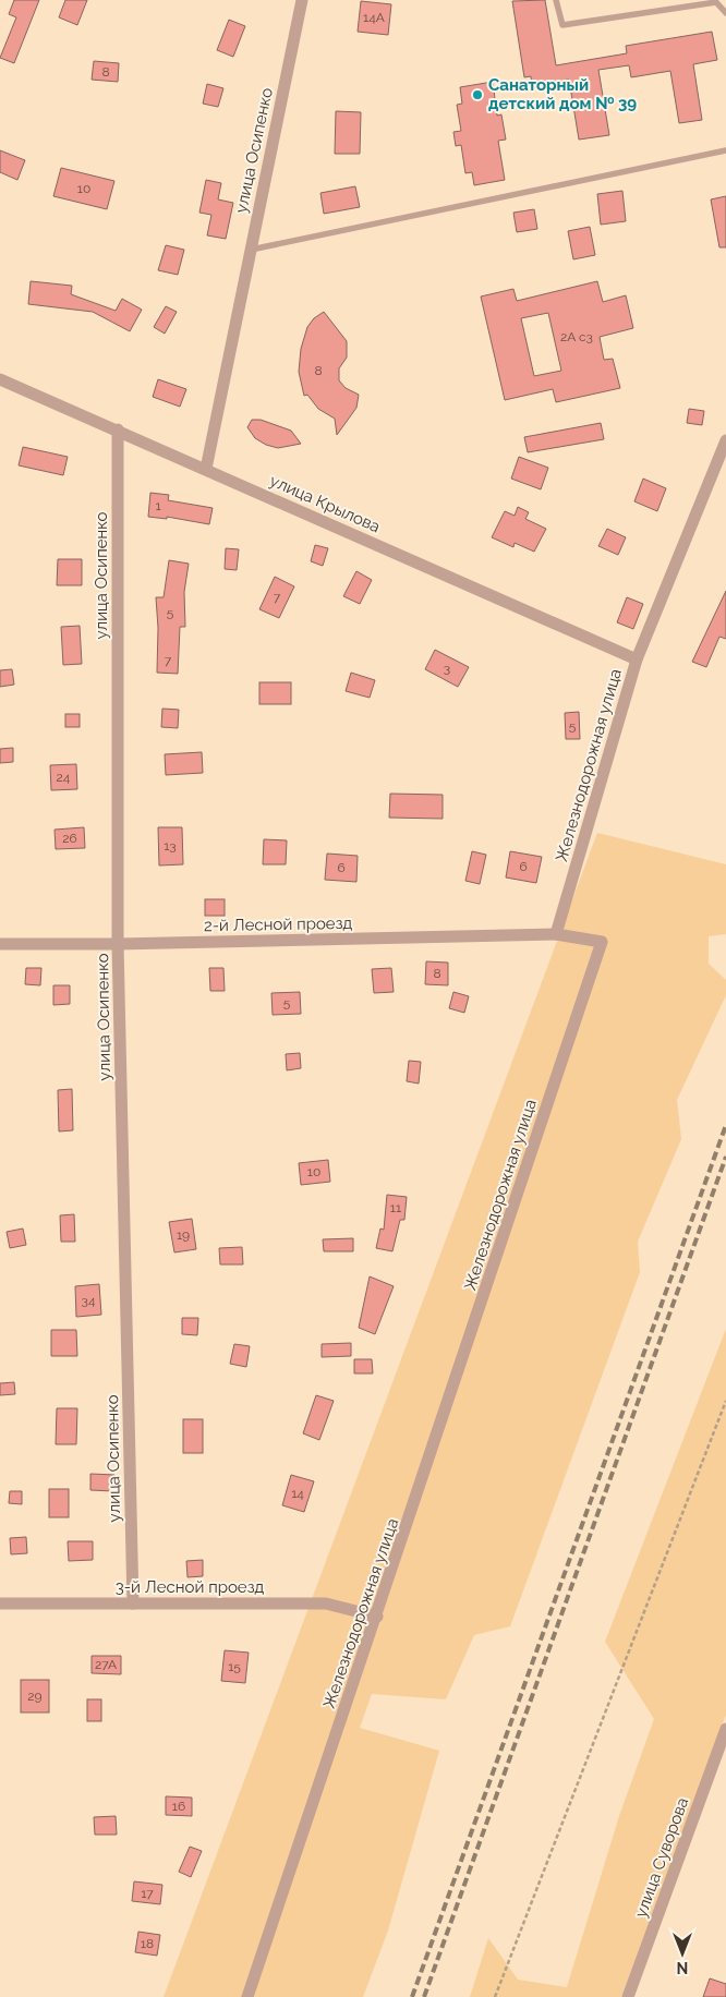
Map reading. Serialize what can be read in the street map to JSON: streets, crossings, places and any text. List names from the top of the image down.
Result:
{
  "streets": {
    "street": [
      "улица Осипенко",
      "улица Крылова",
      "Железнодорожная улица",
      "2-й Лесной проезд",
      "3-й Лесной проезд",
      "улица Суворова"
    ]
  },
  "crossings": [
    ["улица Осипенко", "улица Крылова"],
    ["улица Осипенко", "2-й Лесной проезд"],
    ["улица Осипенко", "3-й Лесной проезд"],
    ["улица Крылова", "Железнодорожная улица"],
    ["Железнодорожная улица", "2-й Лесной проезд"],
    ["Железнодорожная улица", "3-й Лесной проезд"]
  ],
  "places": ["Санаторный детский дом № 39"],
  "house_numbers": [
    "14А",
    "8",
    "10",
    "2А с3",
    "8",
    "1",
    "7",
    "5",
    "7",
    "3",
    "5",
    "24",
    "26",
    "13",
    "6",
    "6",
    "8",
    "5",
    "10",
    "11",
    "19",
    "34",
    "14",
    "27А",
    "15",
    "29",
    "16",
    "17",
    "18"
  ],
  "north": "bottom"
}
